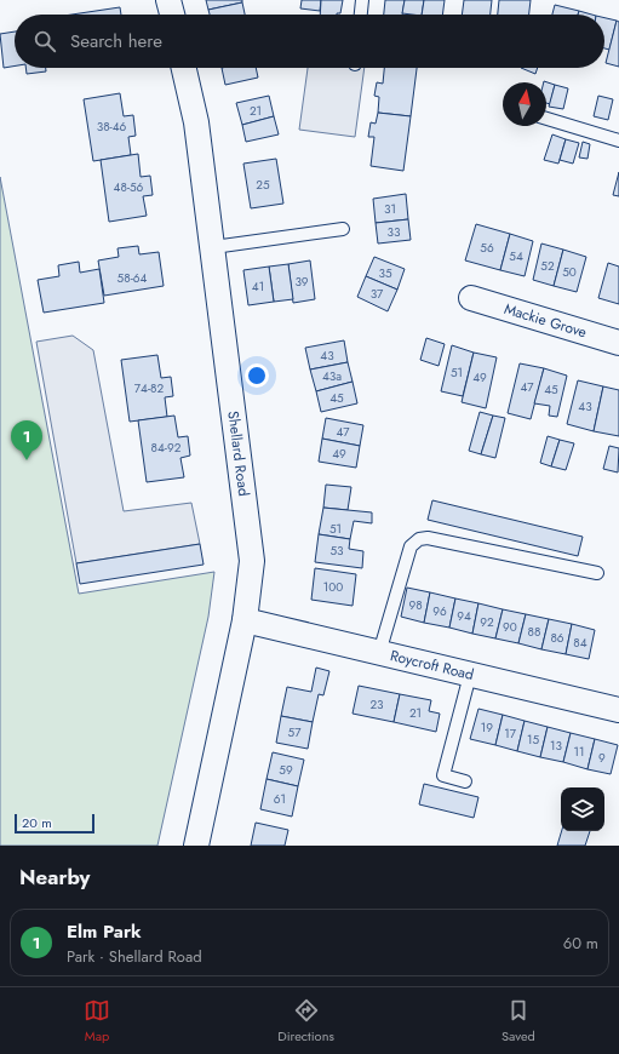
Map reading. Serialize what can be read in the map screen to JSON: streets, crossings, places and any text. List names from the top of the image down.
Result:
{
  "streets": {
    "street": ["Mackie Grove", "Shellard Road", "Roycroft Road"]
  },
  "crossings": [
    ["Shellard Road", "Roycroft Road"]
  ],
  "house_numbers": [
    "21",
    "38-46",
    "25",
    "48-56",
    "31",
    "33",
    "56",
    "54",
    "52",
    "50",
    "35",
    "58-64",
    "39",
    "41",
    "37",
    "43",
    "51",
    "43a",
    "49",
    "47",
    "74-82",
    "45",
    "45",
    "43",
    "47",
    "84-92",
    "49",
    "51",
    "53",
    "100",
    "98",
    "96",
    "94",
    "92",
    "90",
    "88",
    "86",
    "84",
    "23",
    "21",
    "19",
    "57",
    "17",
    "15",
    "13",
    "11",
    "9",
    "59",
    "61"
  ],
  "scale_bar": "20 m",
  "north": "top",
  "page": {
    "search": "Search here",
    "pins": "1",
    "scale": "20 m",
    "heading": "Nearby",
    "list": [
      {
        "mark": "1",
        "name": "Elm Park",
        "note": "Park · Shellard Road",
        "value": "60 m"
      }
    ],
    "nav": ["Map", "Directions", "Saved"]
  }
}
